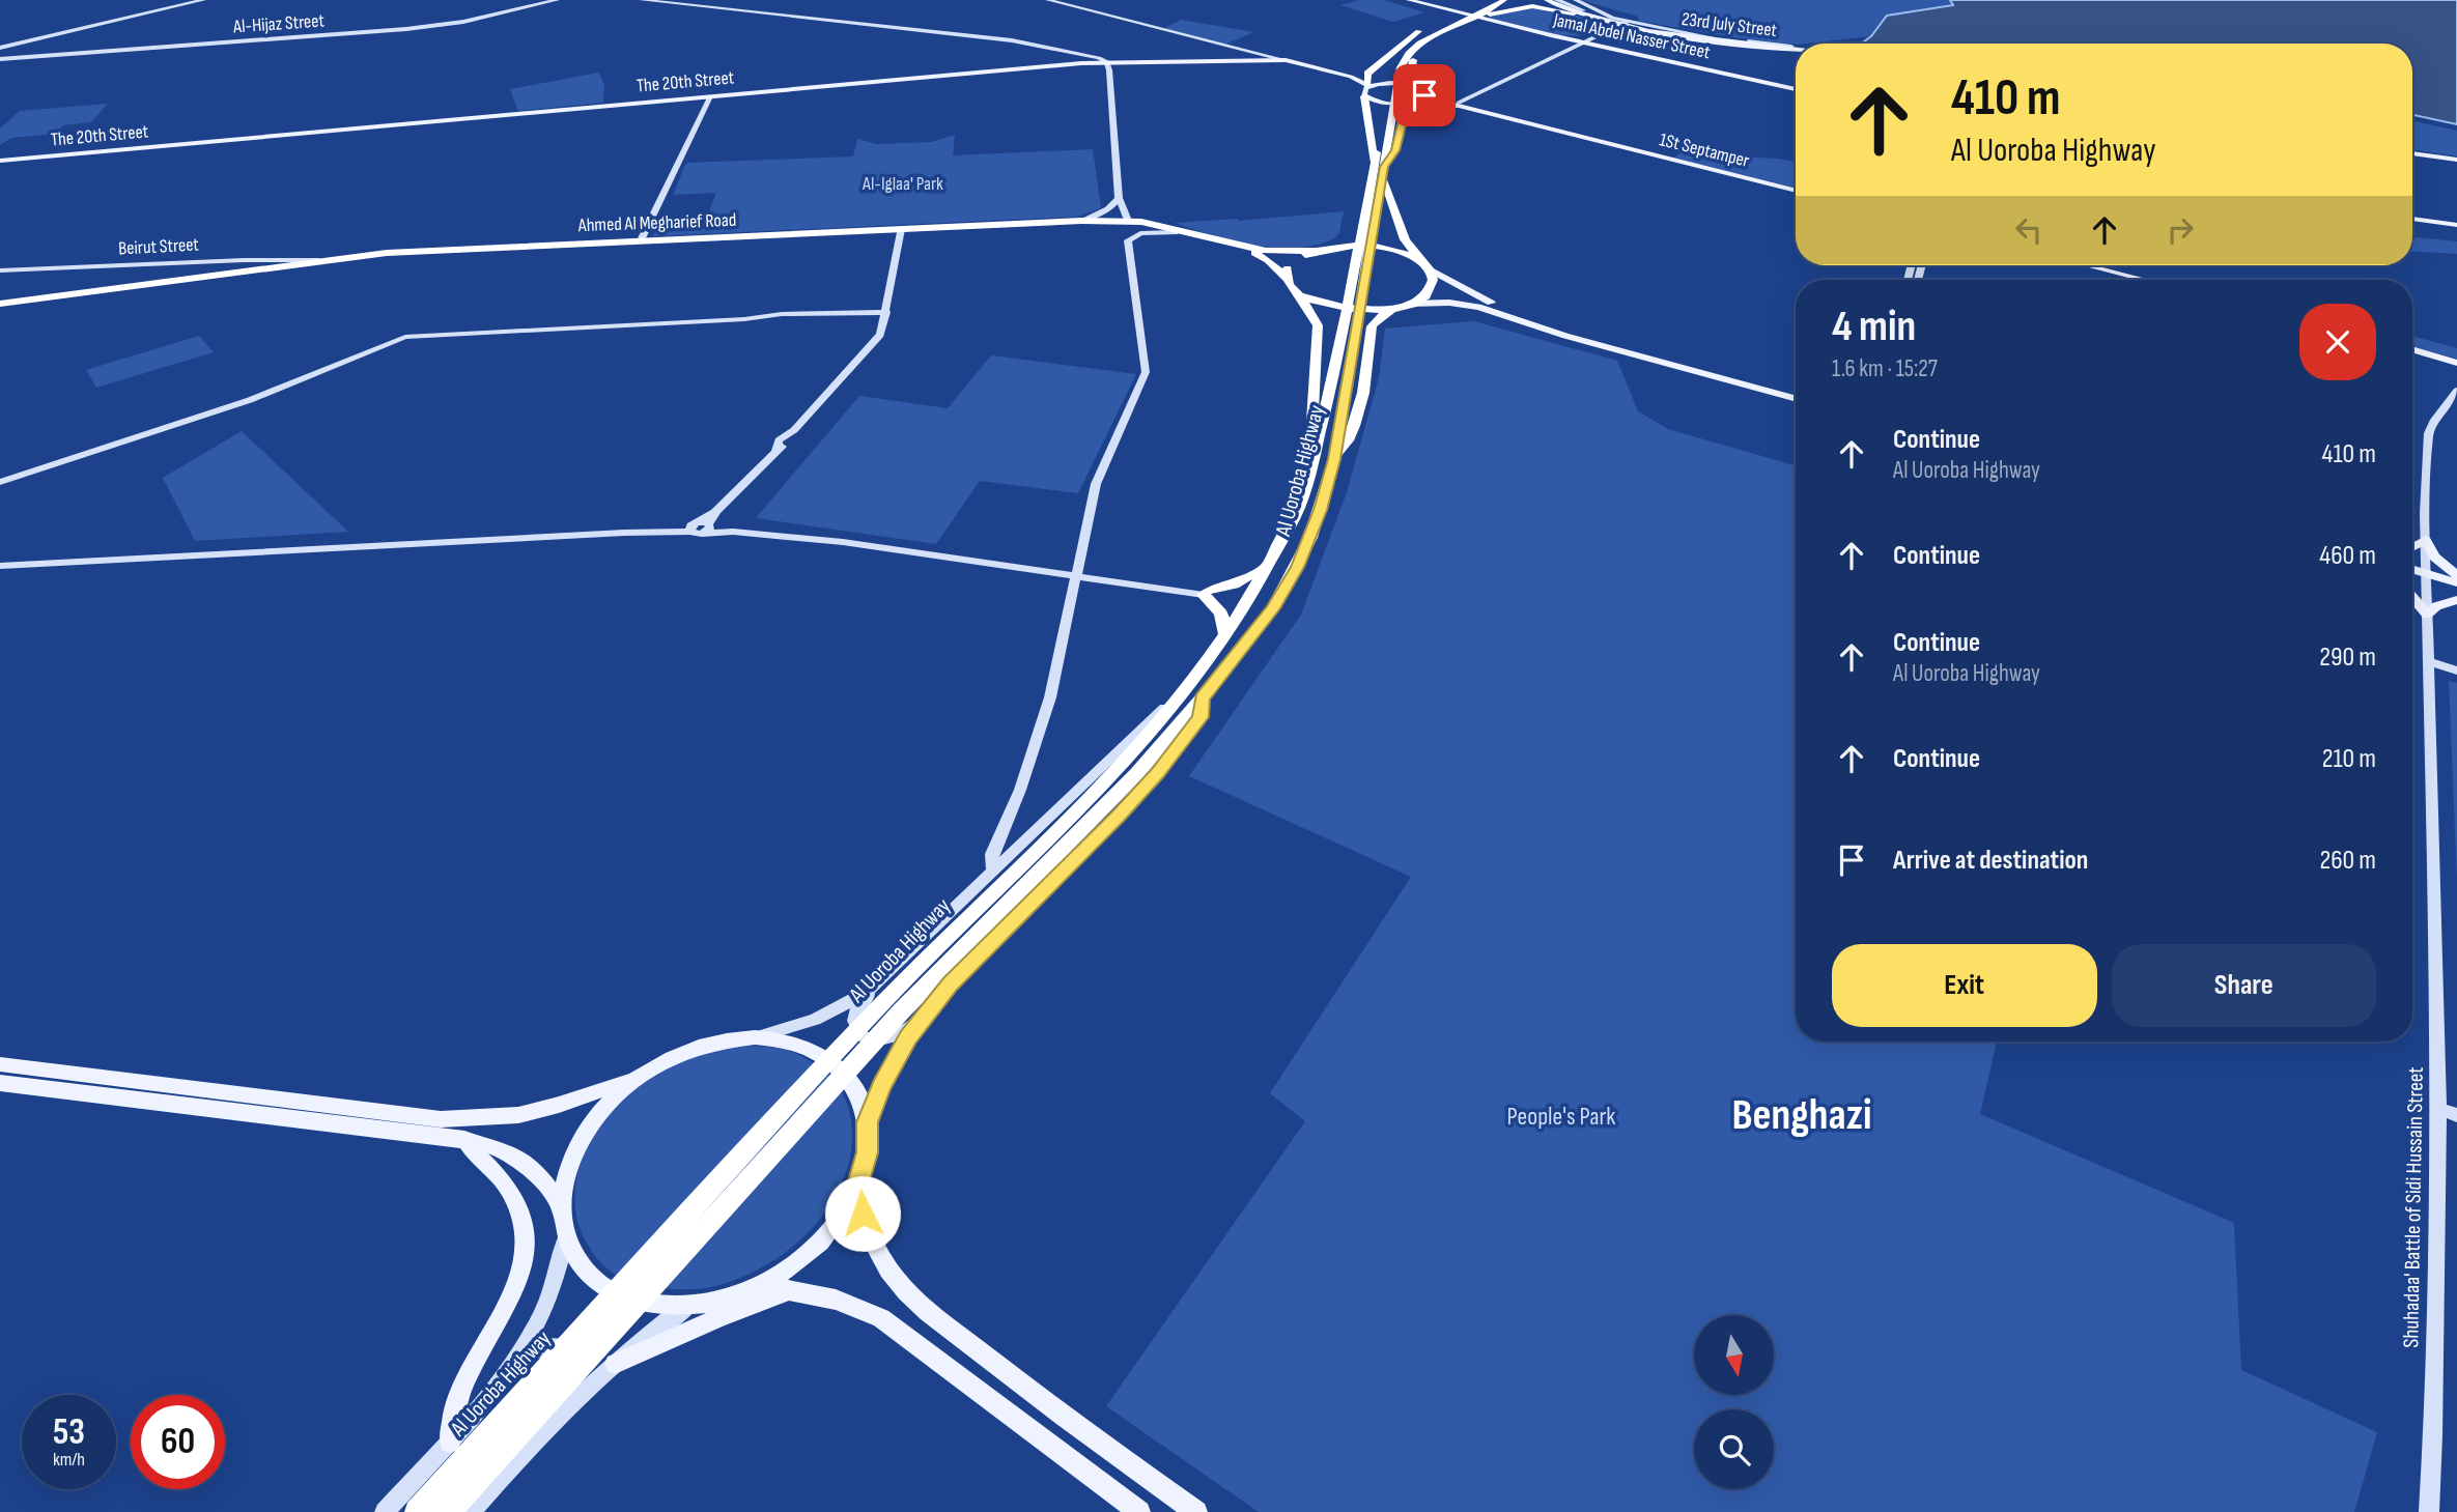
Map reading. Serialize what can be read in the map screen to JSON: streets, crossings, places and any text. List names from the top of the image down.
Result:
{
  "streets": {
    "highway": ["Ahmed Al Megharief Road", "Al Uoroba Highway"],
    "main road": [
      "Al-Hijaz Street",
      "23rd July Street",
      "Jamal Abdel Nasser Street",
      "The 20th Street",
      "1St Septamper",
      "Beirut Street",
      "Shuhadaa' Battle of Sidi Hussain Street"
    ]
  },
  "crossings": [
    ["Ahmed Al Megharief Road", "Beirut Street"],
    ["Ahmed Al Megharief Road", "Al Uoroba Highway"]
  ],
  "districts": ["Benghazi"],
  "parks": ["Al-Iglaa' Park", "People's Park"],
  "north": "bottom",
  "page": {
    "turn": ["410 m", "Al Uoroba Highway"],
    "heading": ["4 min", "1.6 km · 15:27"],
    "list": [
      {
        "name": "Continue",
        "note": "Al Uoroba Highway",
        "value": "410 m"
      },
      {
        "name": "Continue",
        "value": "460 m"
      },
      {
        "name": "Continue",
        "note": "Al Uoroba Highway",
        "value": "290 m"
      },
      {
        "name": "Continue",
        "value": "210 m"
      },
      {
        "name": "Arrive at destination",
        "value": "260 m"
      }
    ],
    "buttons": ["Exit", "Share"],
    "speed": "53 km/h",
    "limit": "60"
  }
}
